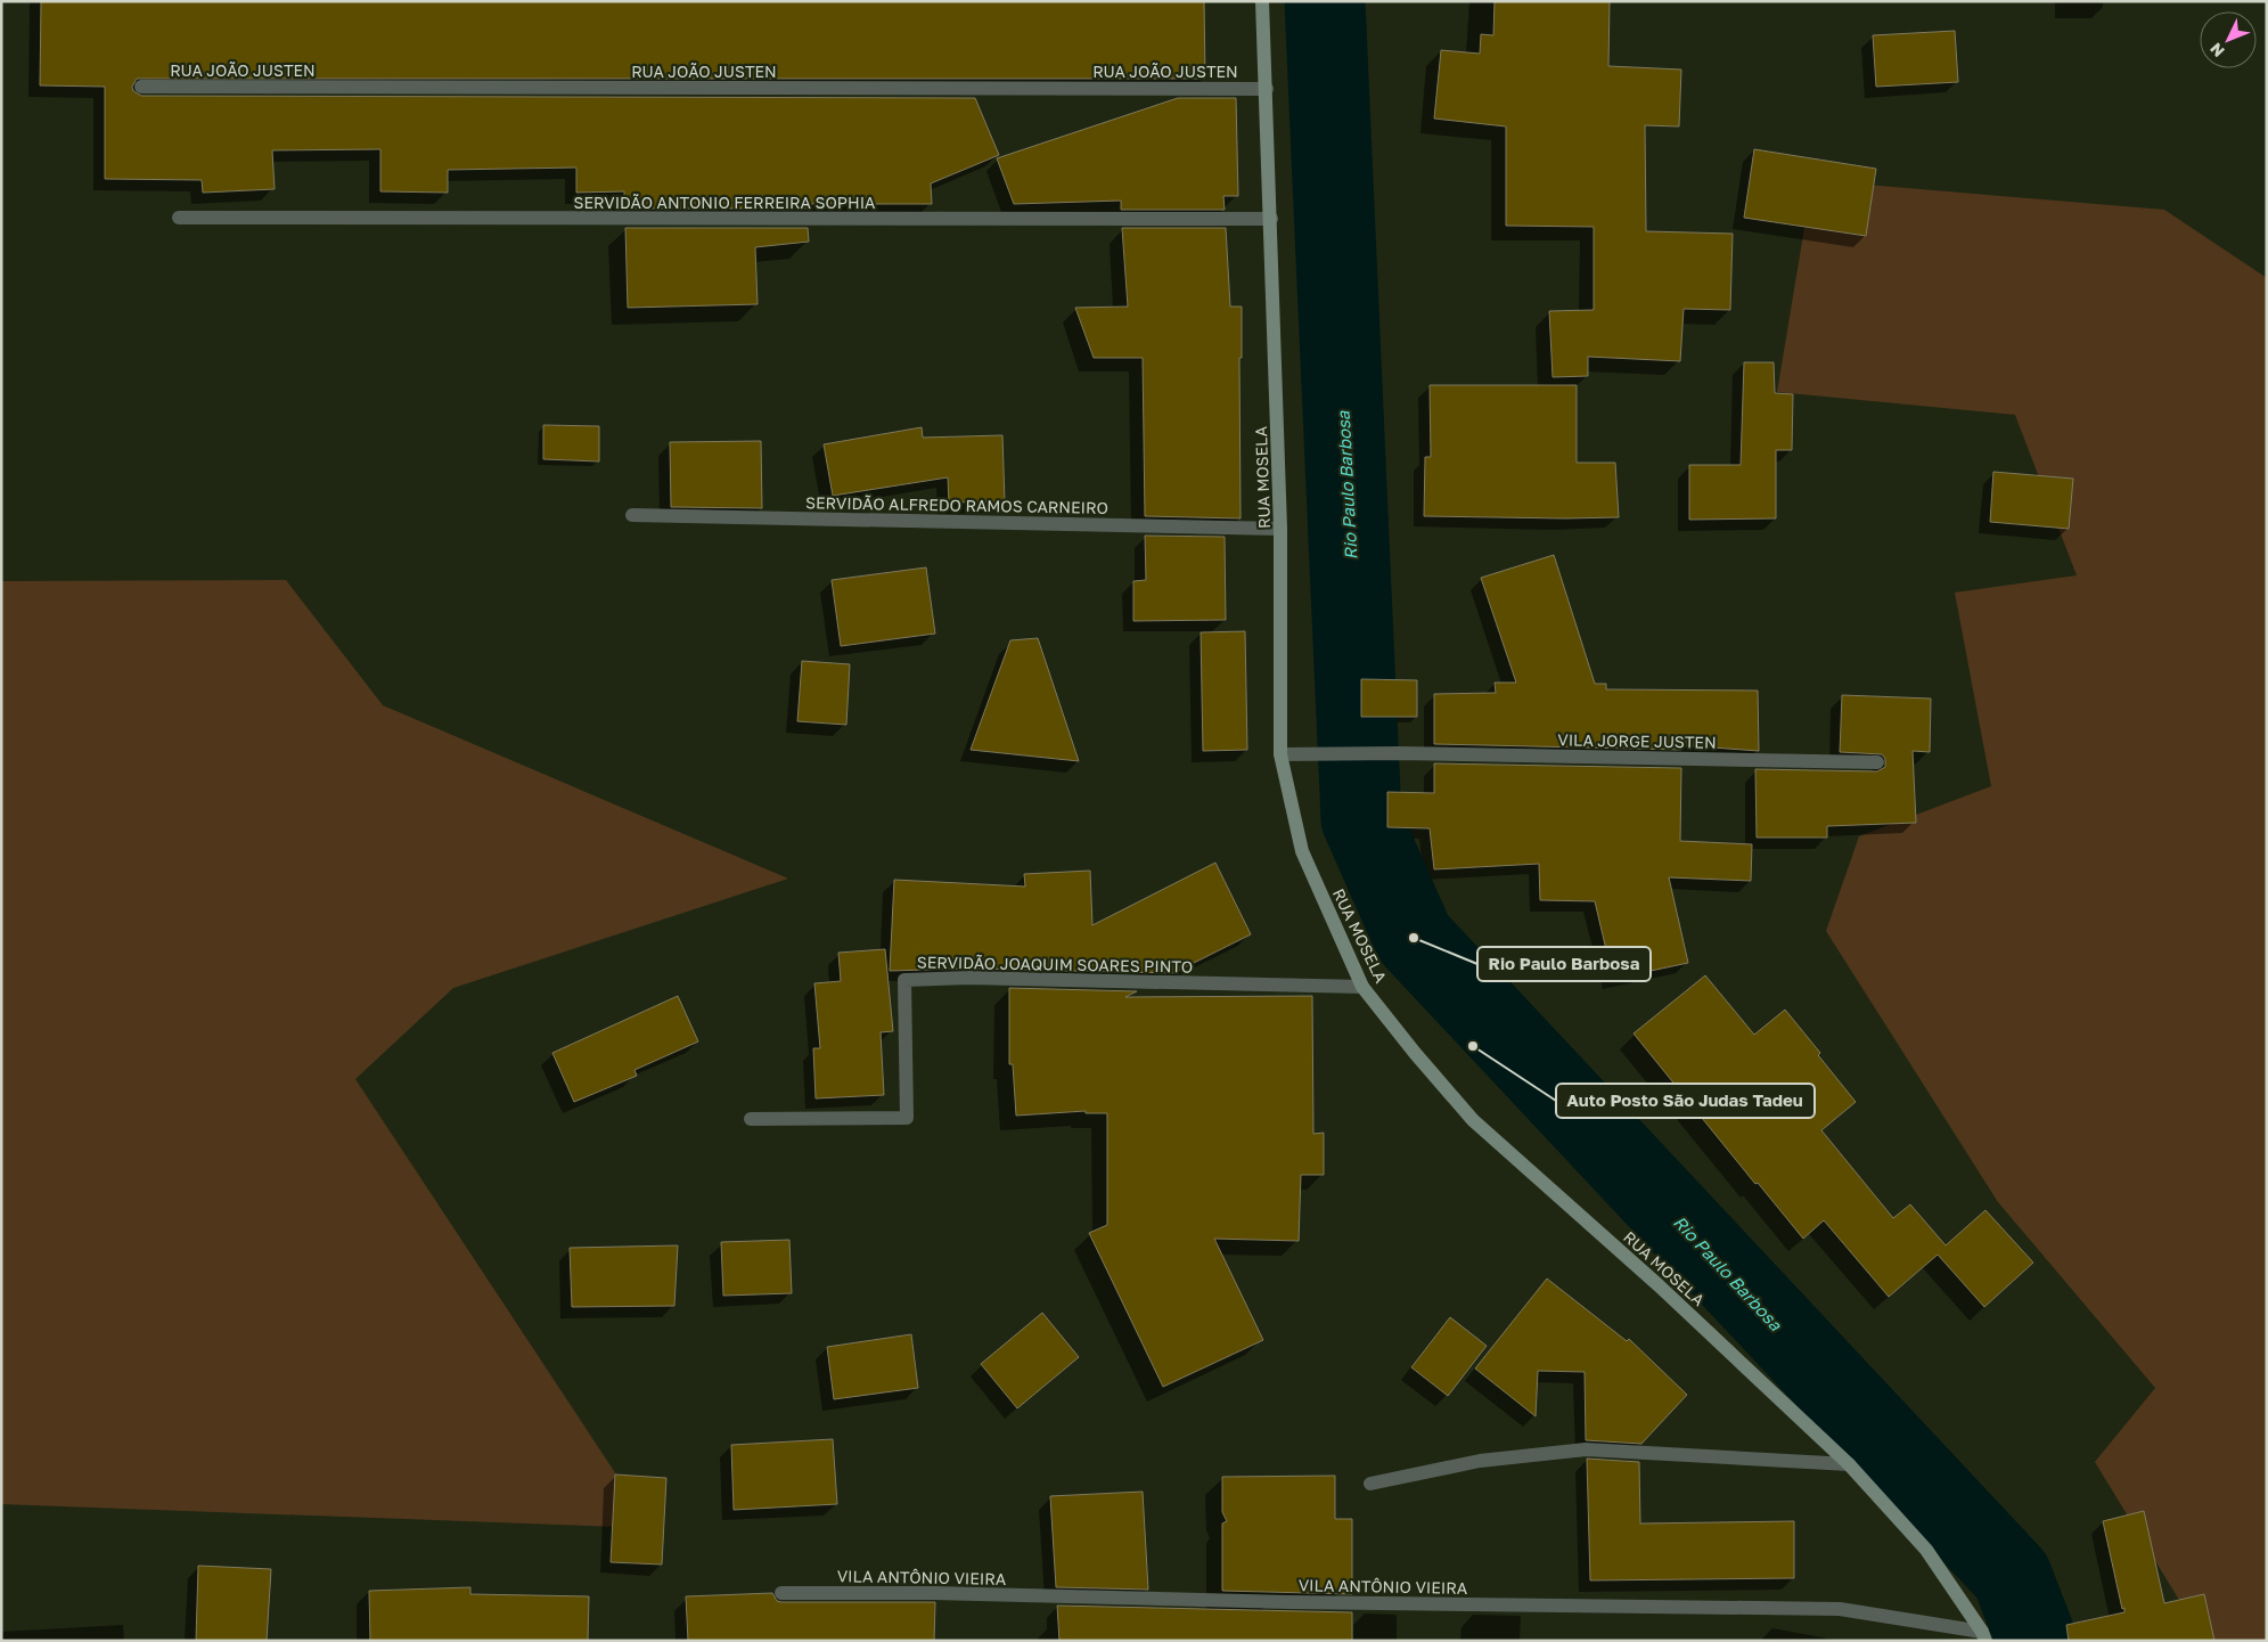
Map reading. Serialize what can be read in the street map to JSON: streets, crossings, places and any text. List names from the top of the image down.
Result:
{
  "streets": {
    "street": ["RUA MOSELA"],
    "lane": [
      "RUA JOÃO JUSTEN",
      "SERVIDÃO ANTONIO FERREIRA SOPHIA",
      "SERVIDÃO ALFREDO RAMOS CARNEIRO",
      "VILA JORGE JUSTEN",
      "SERVIDÃO JOAQUIM SOARES PINTO",
      "VILA ANTÔNIO VIEIRA"
    ]
  },
  "crossings": [
    ["RUA JOÃO JUSTEN", "RUA MOSELA"],
    ["SERVIDÃO ANTONIO FERREIRA SOPHIA", "RUA MOSELA"],
    ["RUA MOSELA", "SERVIDÃO ALFREDO RAMOS CARNEIRO"],
    ["RUA MOSELA", "VILA JORGE JUSTEN"],
    ["RUA MOSELA", "SERVIDÃO JOAQUIM SOARES PINTO"],
    ["RUA MOSELA", "VILA ANTÔNIO VIEIRA"]
  ],
  "water": ["Rio Paulo Barbosa"],
  "places": ["Rio Paulo Barbosa", "Auto Posto São Judas Tadeu"],
  "north": "bottom left"
}
